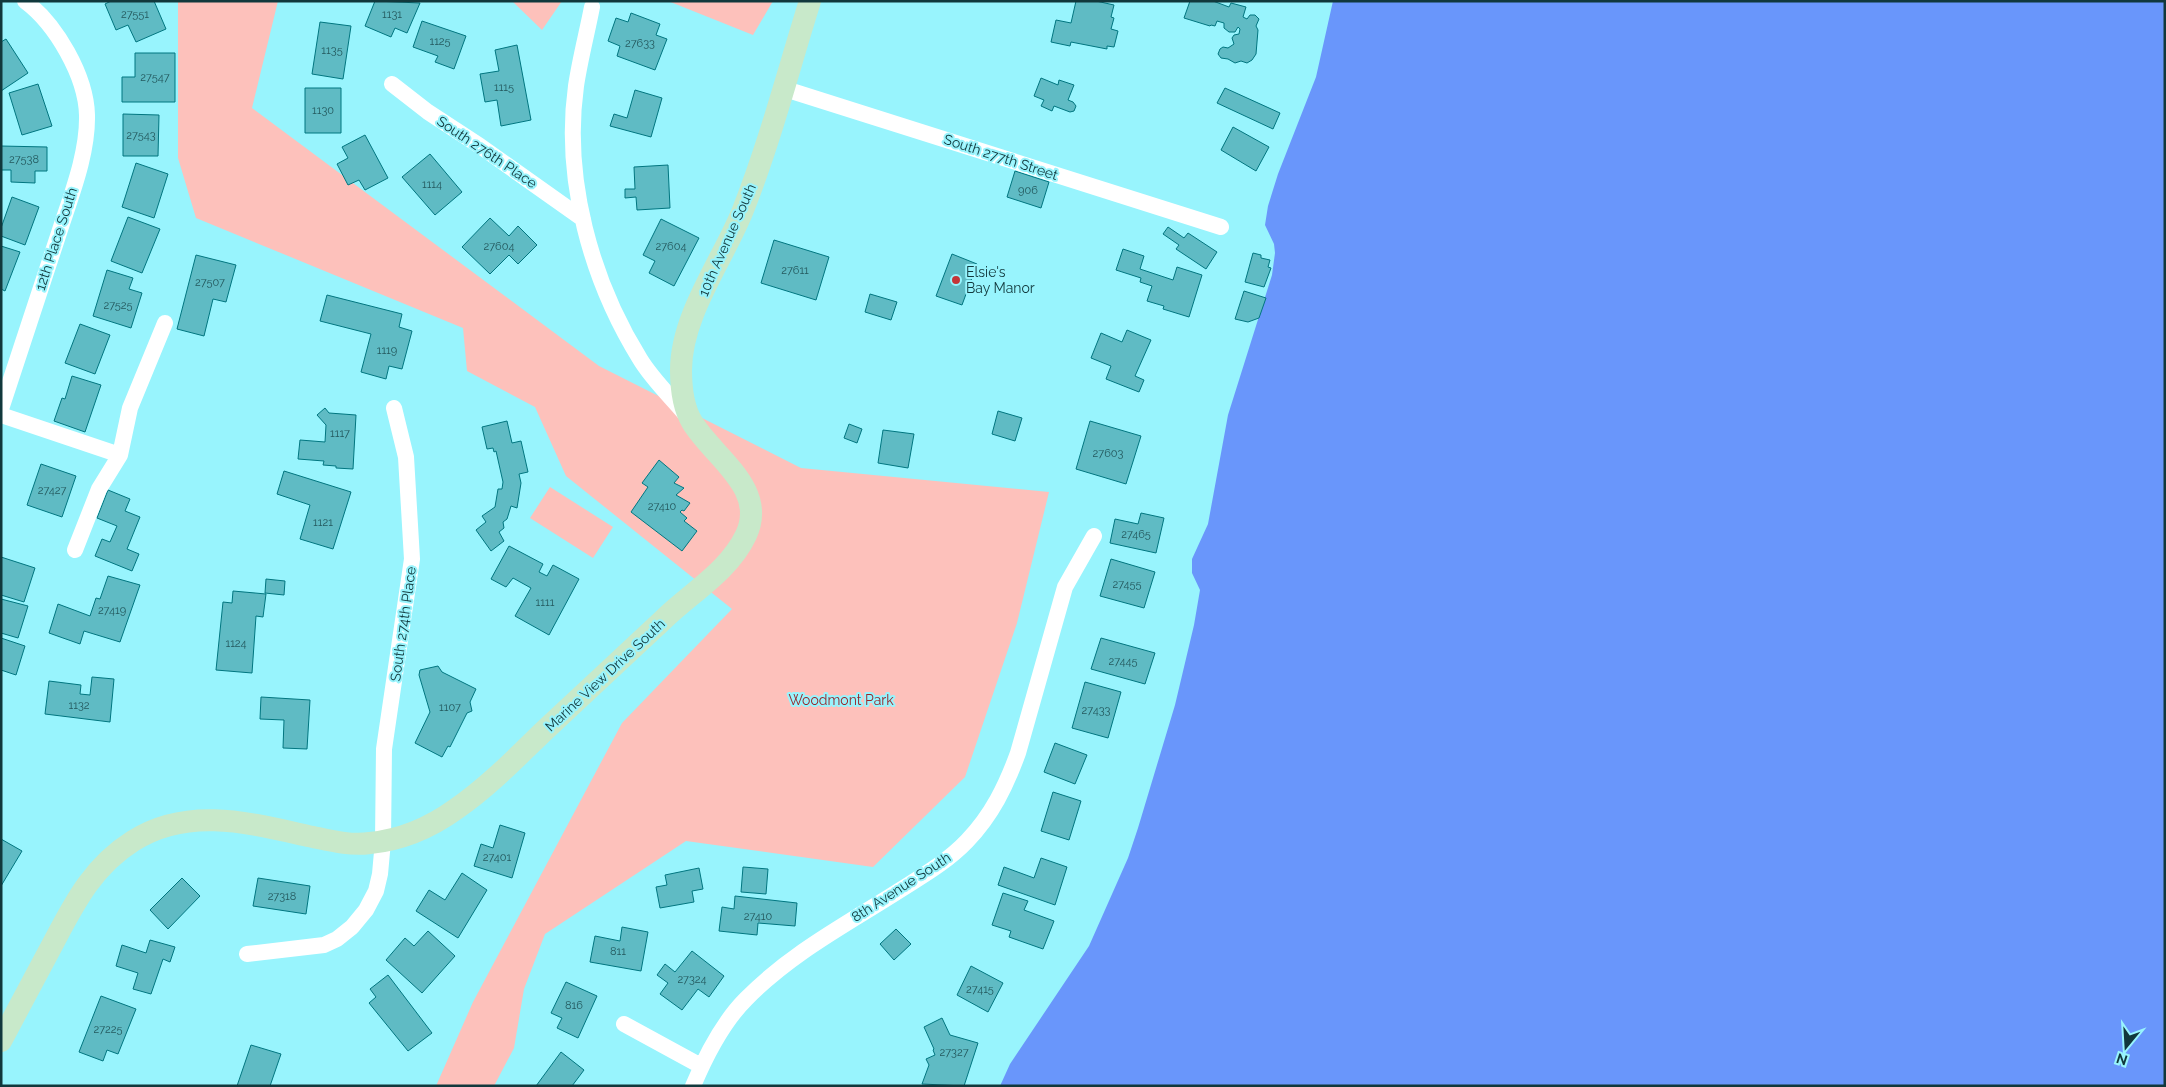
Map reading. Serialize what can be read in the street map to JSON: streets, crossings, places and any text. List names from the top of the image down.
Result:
{
  "streets": {
    "main road": ["10th Avenue South", "Marine View Drive South"],
    "street": [
      "South 276th Place",
      "South 277th Street",
      "12th Place South",
      "South 274th Place",
      "8th Avenue South"
    ]
  },
  "crossings": [
    ["South 276th Place", "Marine View Drive South"],
    ["South 277th Street", "10th Avenue South"],
    ["10th Avenue South", "Marine View Drive South"],
    ["South 274th Place", "Marine View Drive South"]
  ],
  "parks": ["Woodmont Park"],
  "places": ["Elsie's Bay Manor"],
  "house_numbers": [
    "27551",
    "1131",
    "1125",
    "27633",
    "1135",
    "27547",
    "1115",
    "1130",
    "27543",
    "27538",
    "1114",
    "906",
    "27604",
    "27604",
    "27611",
    "27507",
    "27525",
    "1119",
    "1117",
    "27603",
    "27427",
    "27410",
    "1121",
    "27465",
    "27455",
    "1111",
    "27419",
    "1124",
    "27445",
    "1132",
    "1107",
    "27433",
    "27401",
    "27318",
    "27410",
    "811",
    "27324",
    "27415",
    "816",
    "27225",
    "27327"
  ],
  "north": "bottom"
}
